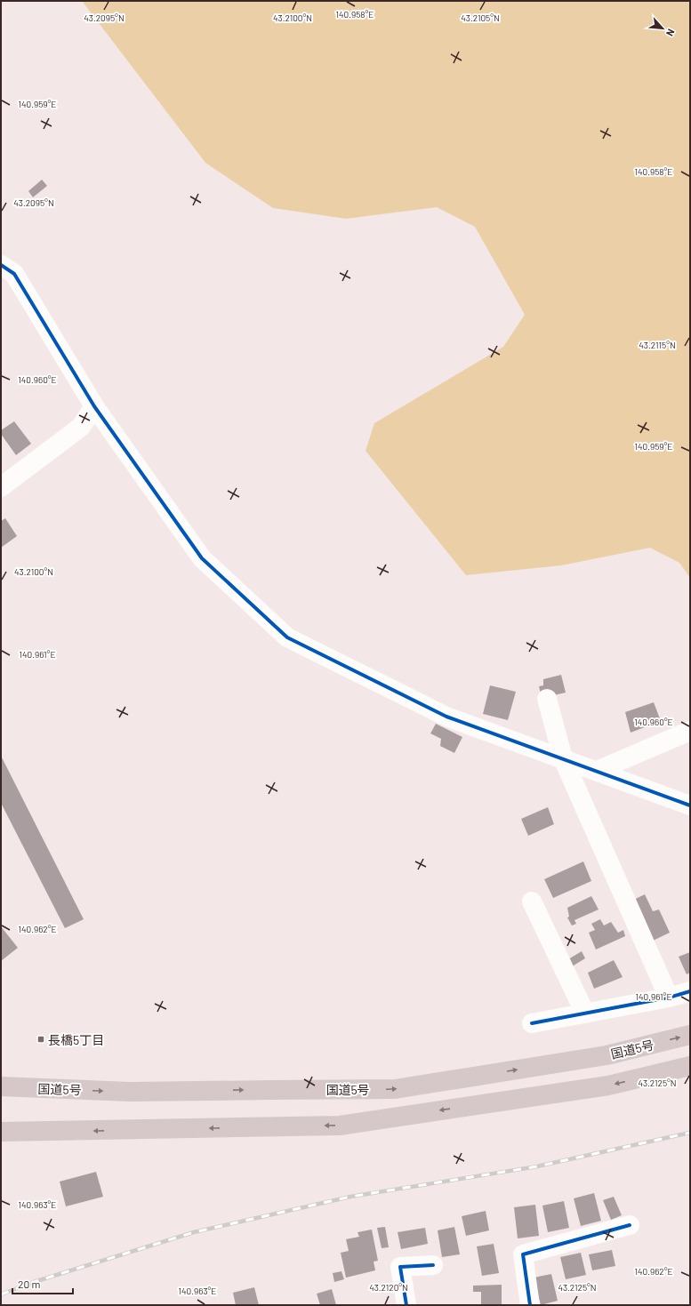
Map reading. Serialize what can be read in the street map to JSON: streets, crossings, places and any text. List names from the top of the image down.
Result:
{
  "streets": {
    "highway": ["国道5号"]
  },
  "places": {
    "transit": ["長橋5丁目"]
  },
  "scale_bar": "20 m",
  "north": "bottom right",
  "coordinates": [
    "140.958°E",
    "43.2095°N",
    "43.2100°N",
    "43.2105°N",
    "140.959°E",
    "43.2115°N",
    "140.960°E",
    "140.961°E",
    "140.962°E",
    "43.2125°N",
    "140.963°E",
    "43.2120°N"
  ]
}
